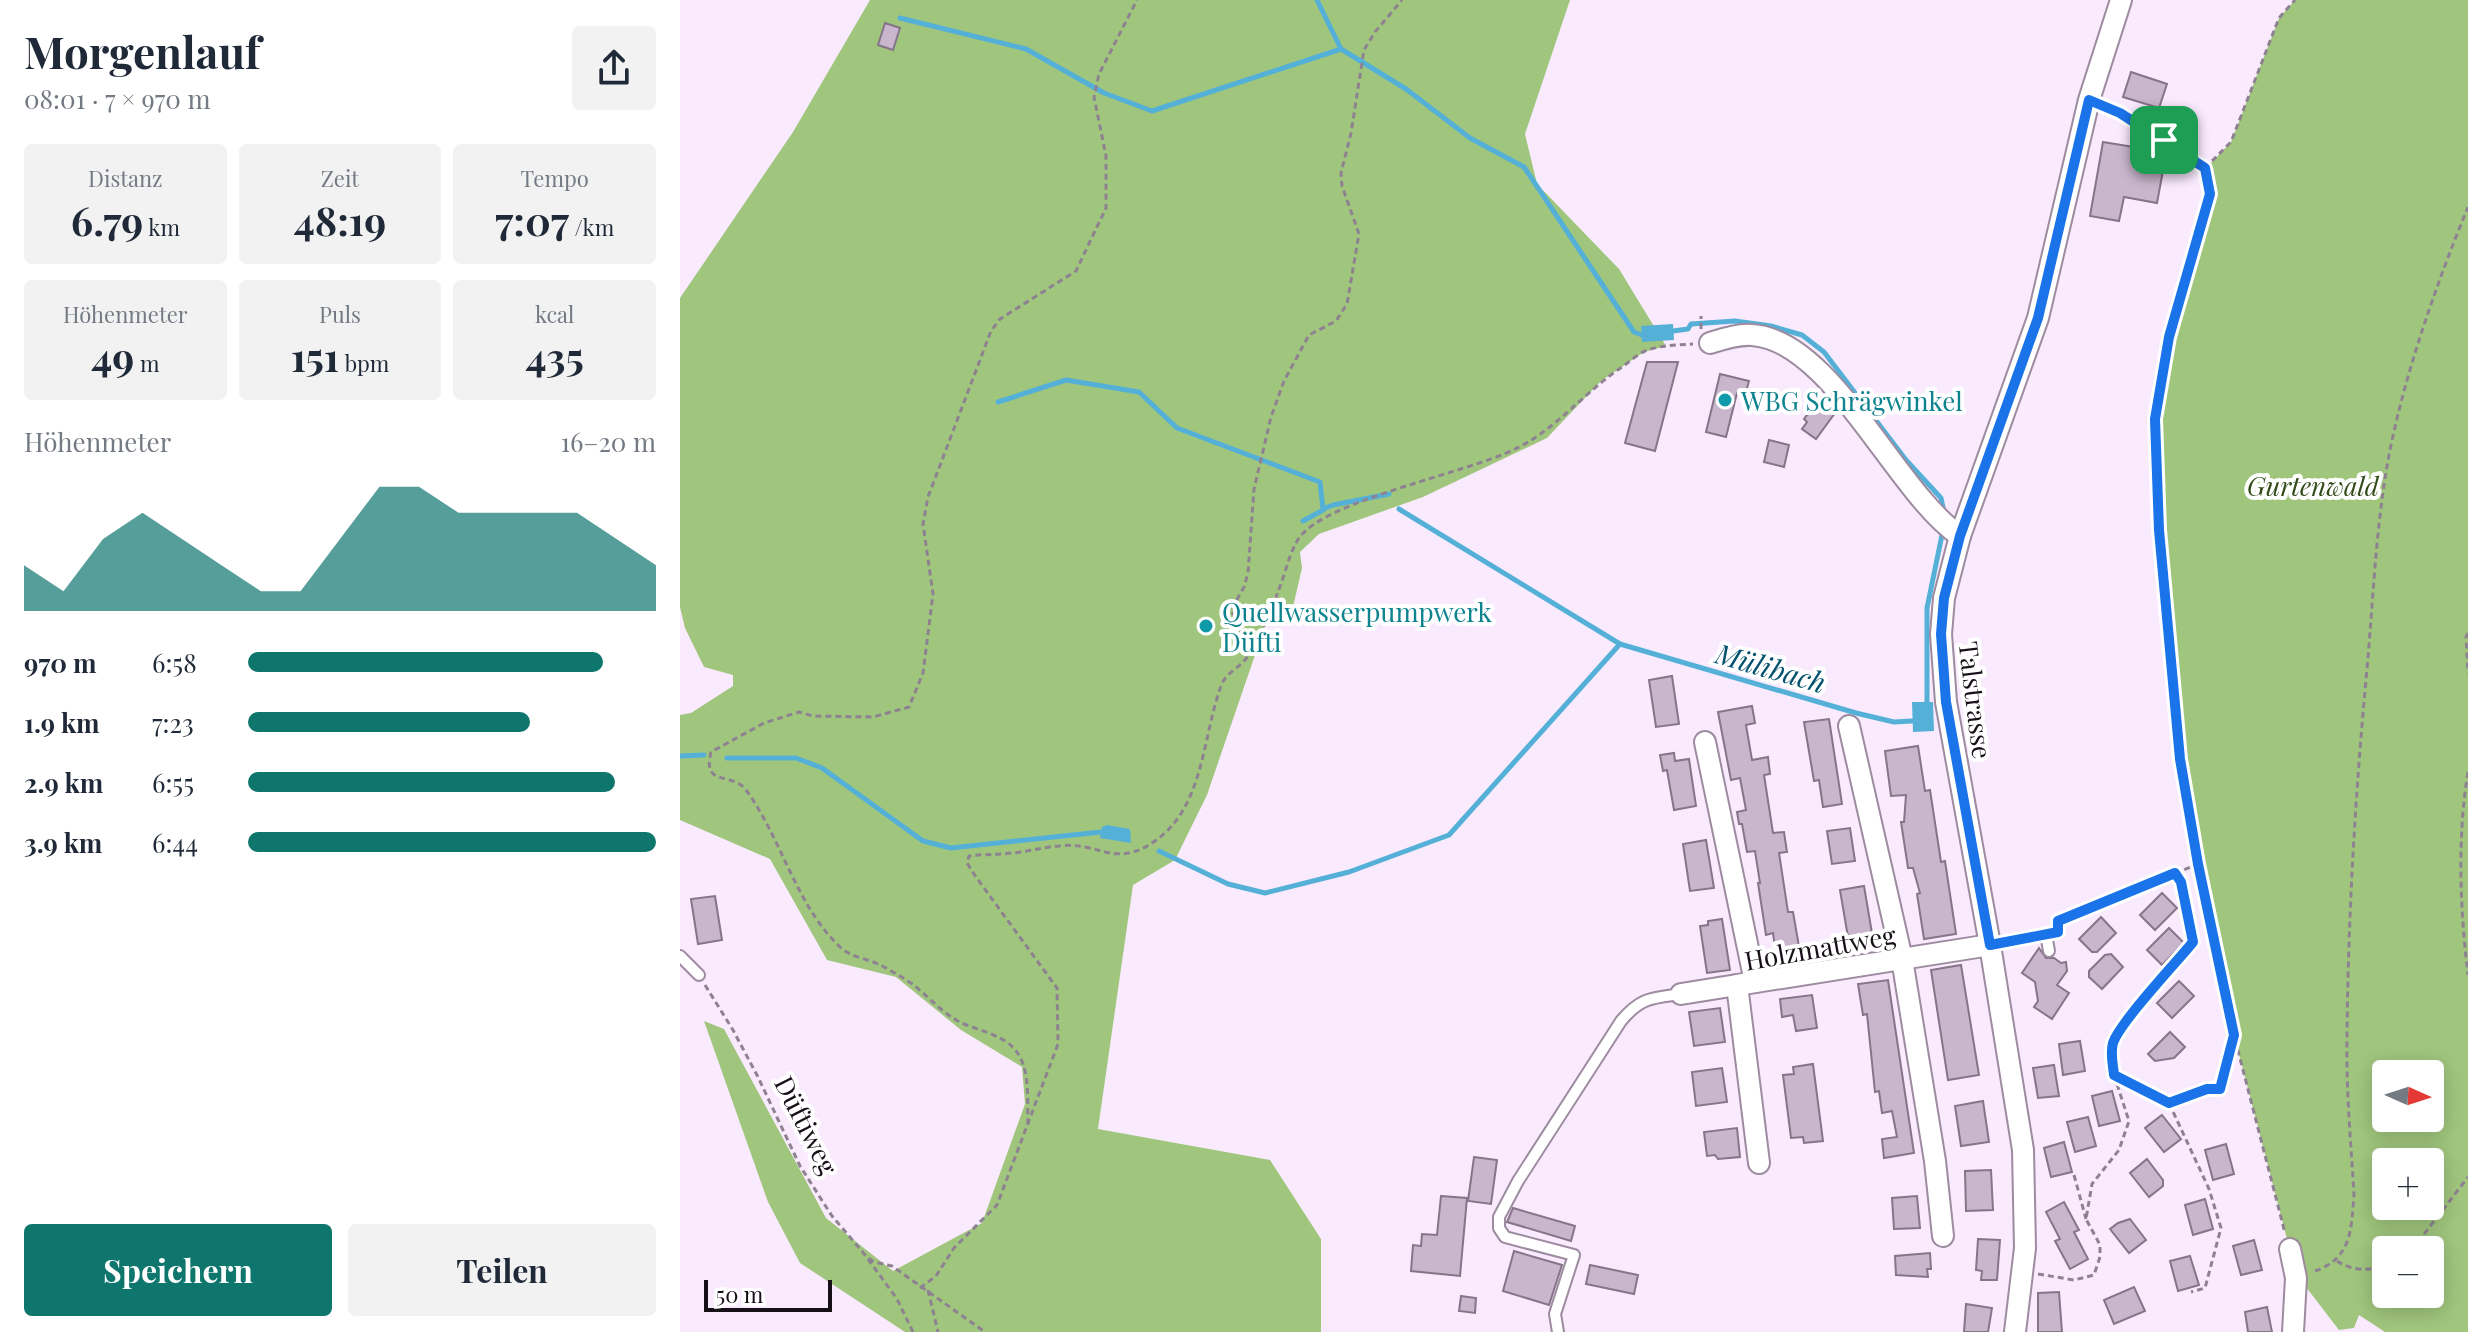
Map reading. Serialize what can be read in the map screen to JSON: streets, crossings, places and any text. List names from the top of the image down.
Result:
{
  "streets": {
    "street": ["Talstrasse", "Holzmattweg"],
    "path": ["Düftiweg"]
  },
  "crossings": [
    ["Talstrasse", "Holzmattweg"]
  ],
  "water": ["Mülibach"],
  "parks": ["Gurtenwald"],
  "places": ["WBG Schrägwinkel", "Quellwasserpumpwerk Düfti"],
  "scale_bar": "50 m",
  "north": "right",
  "page": {
    "heading": ["Morgenlauf", "08:01 · 7 × 970 m"],
    "stats": [
      ["Distanz", "6.79 km"],
      ["Zeit", "48:19"],
      ["Tempo", "7:07 /km"],
      ["Höhenmeter", "49 m"],
      ["Puls", "151 bpm"],
      ["kcal", "435"]
    ],
    "chart": ["Höhenmeter", "16–20 m"],
    "list": [
      {
        "name": "970 m",
        "note": "6:58"
      },
      {
        "name": "1.9 km",
        "note": "7:23"
      },
      {
        "name": "2.9 km",
        "note": "6:55"
      },
      {
        "name": "3.9 km",
        "note": "6:44"
      }
    ],
    "map_buttons": ["+", "−"],
    "buttons": ["Speichern", "Teilen"],
    "scale": "50 m"
  }
}
